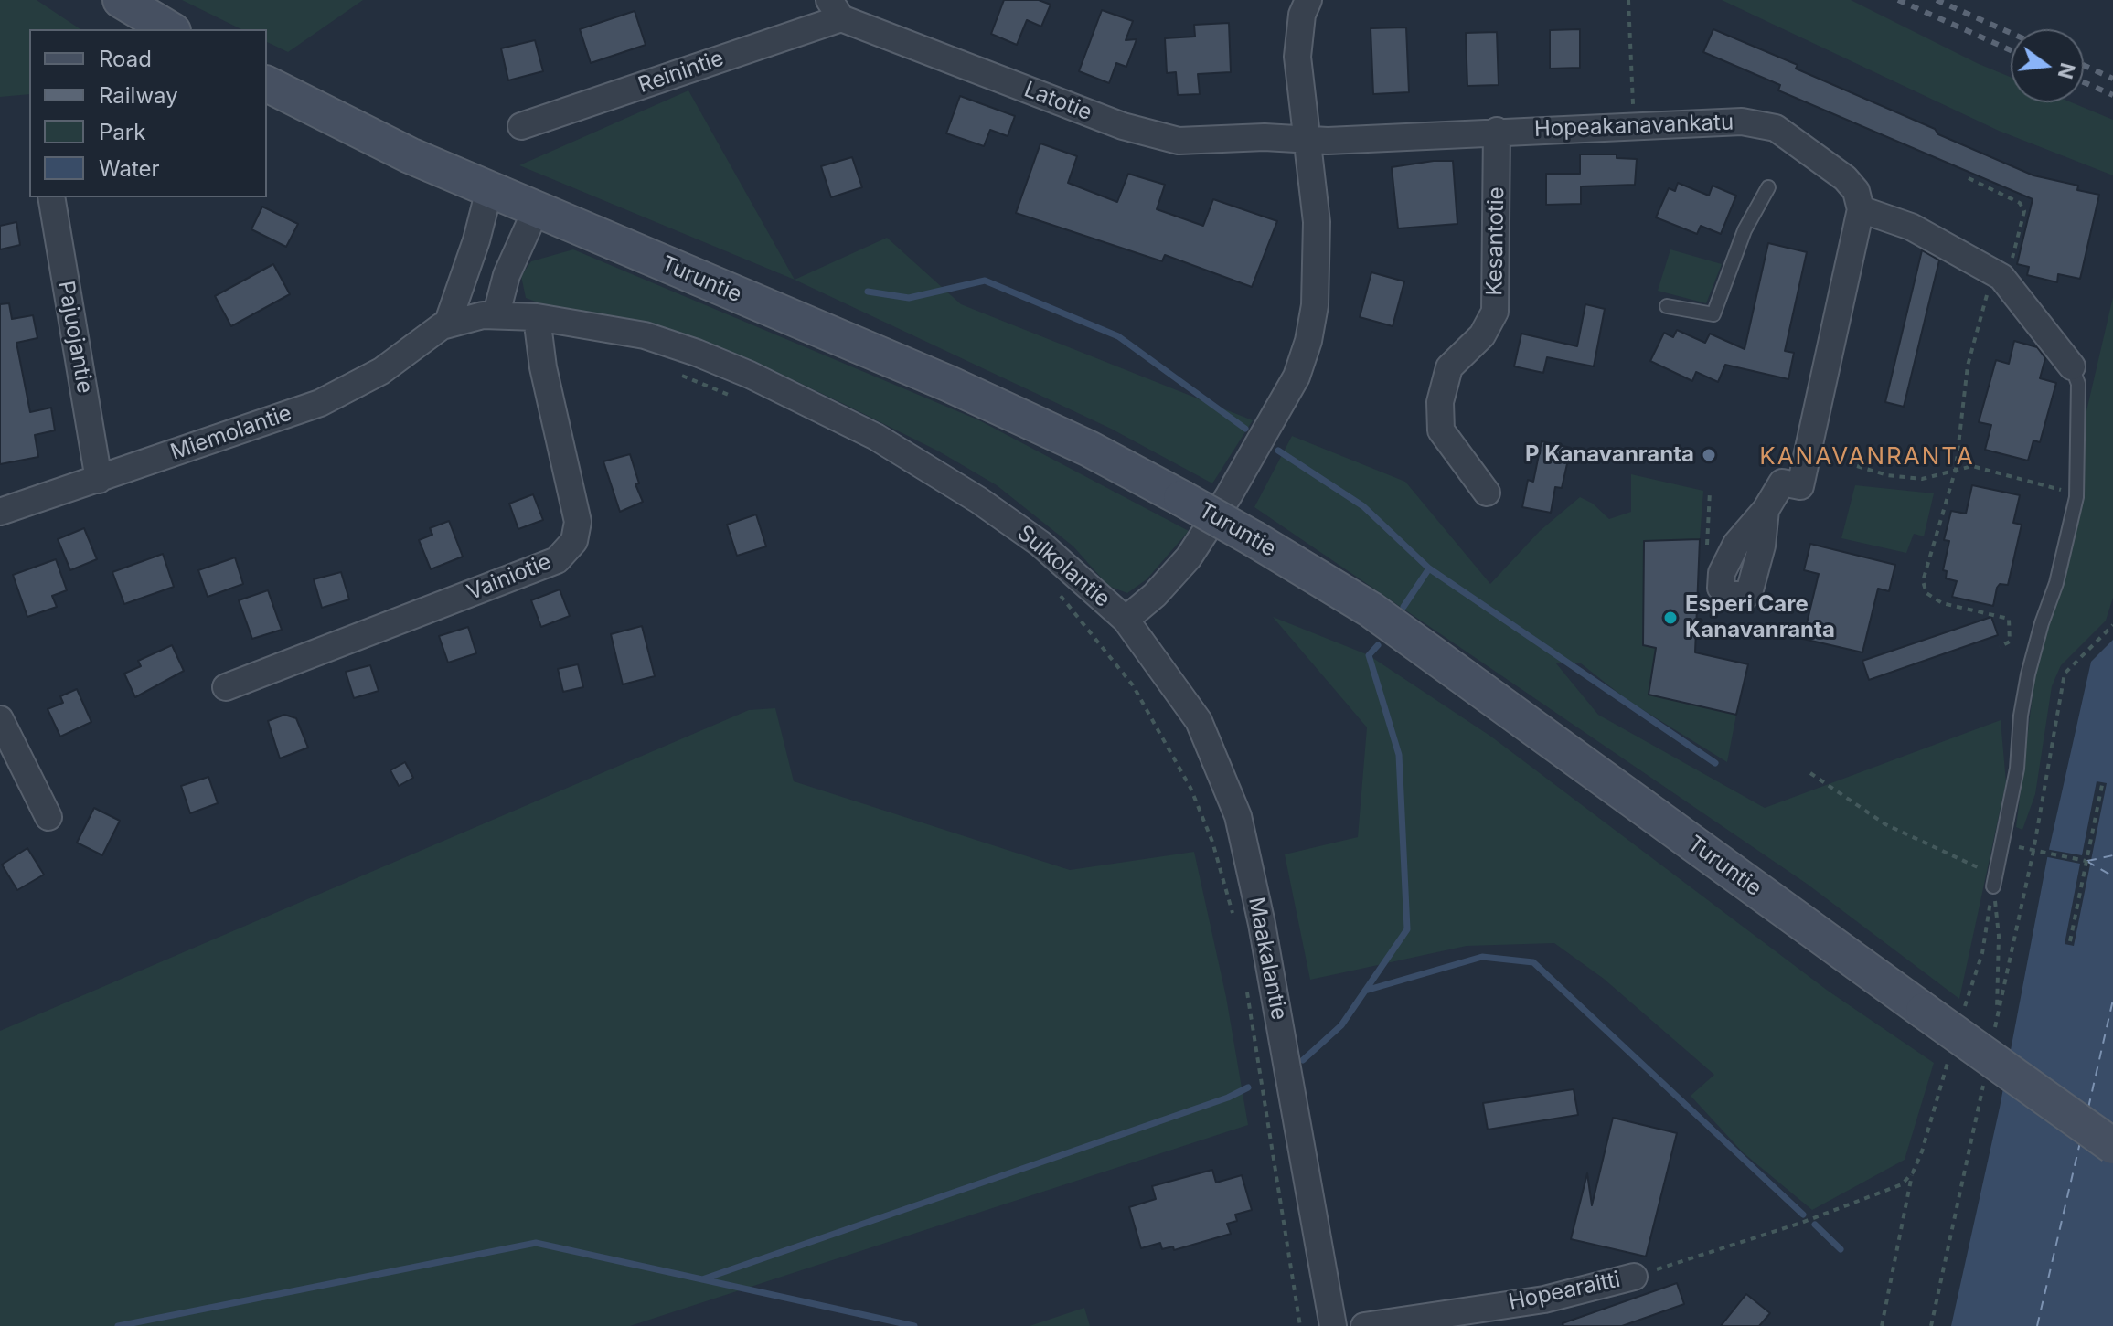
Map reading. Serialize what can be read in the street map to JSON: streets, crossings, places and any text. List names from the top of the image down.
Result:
{
  "streets": {
    "main road": ["Turuntie"],
    "street": [
      "Reinintie",
      "Latotie",
      "Hopeakanavankatu",
      "Kesantotie",
      "Pajuojantie",
      "Miemolantie",
      "Sulkolantie",
      "Vainiotie",
      "Maakalantie",
      "Hopearaitti"
    ]
  },
  "crossings": [
    ["Reinintie", "Latotie"],
    ["Latotie", "Hopeakanavankatu"],
    ["Latotie", "Sulkolantie"],
    ["Hopeakanavankatu", "Kesantotie"],
    ["Hopeakanavankatu", "Sulkolantie"],
    ["Pajuojantie", "Miemolantie"],
    ["Miemolantie", "Sulkolantie"],
    ["Sulkolantie", "Vainiotie"],
    ["Sulkolantie", "Maakalantie"]
  ],
  "districts": ["KANAVANRANTA"],
  "places": ["P Kanavanranta", "Esperi Care Kanavanranta"],
  "legend": [
    "Road",
    "Railway",
    "Park",
    "Water"
  ],
  "north": "right"
}
